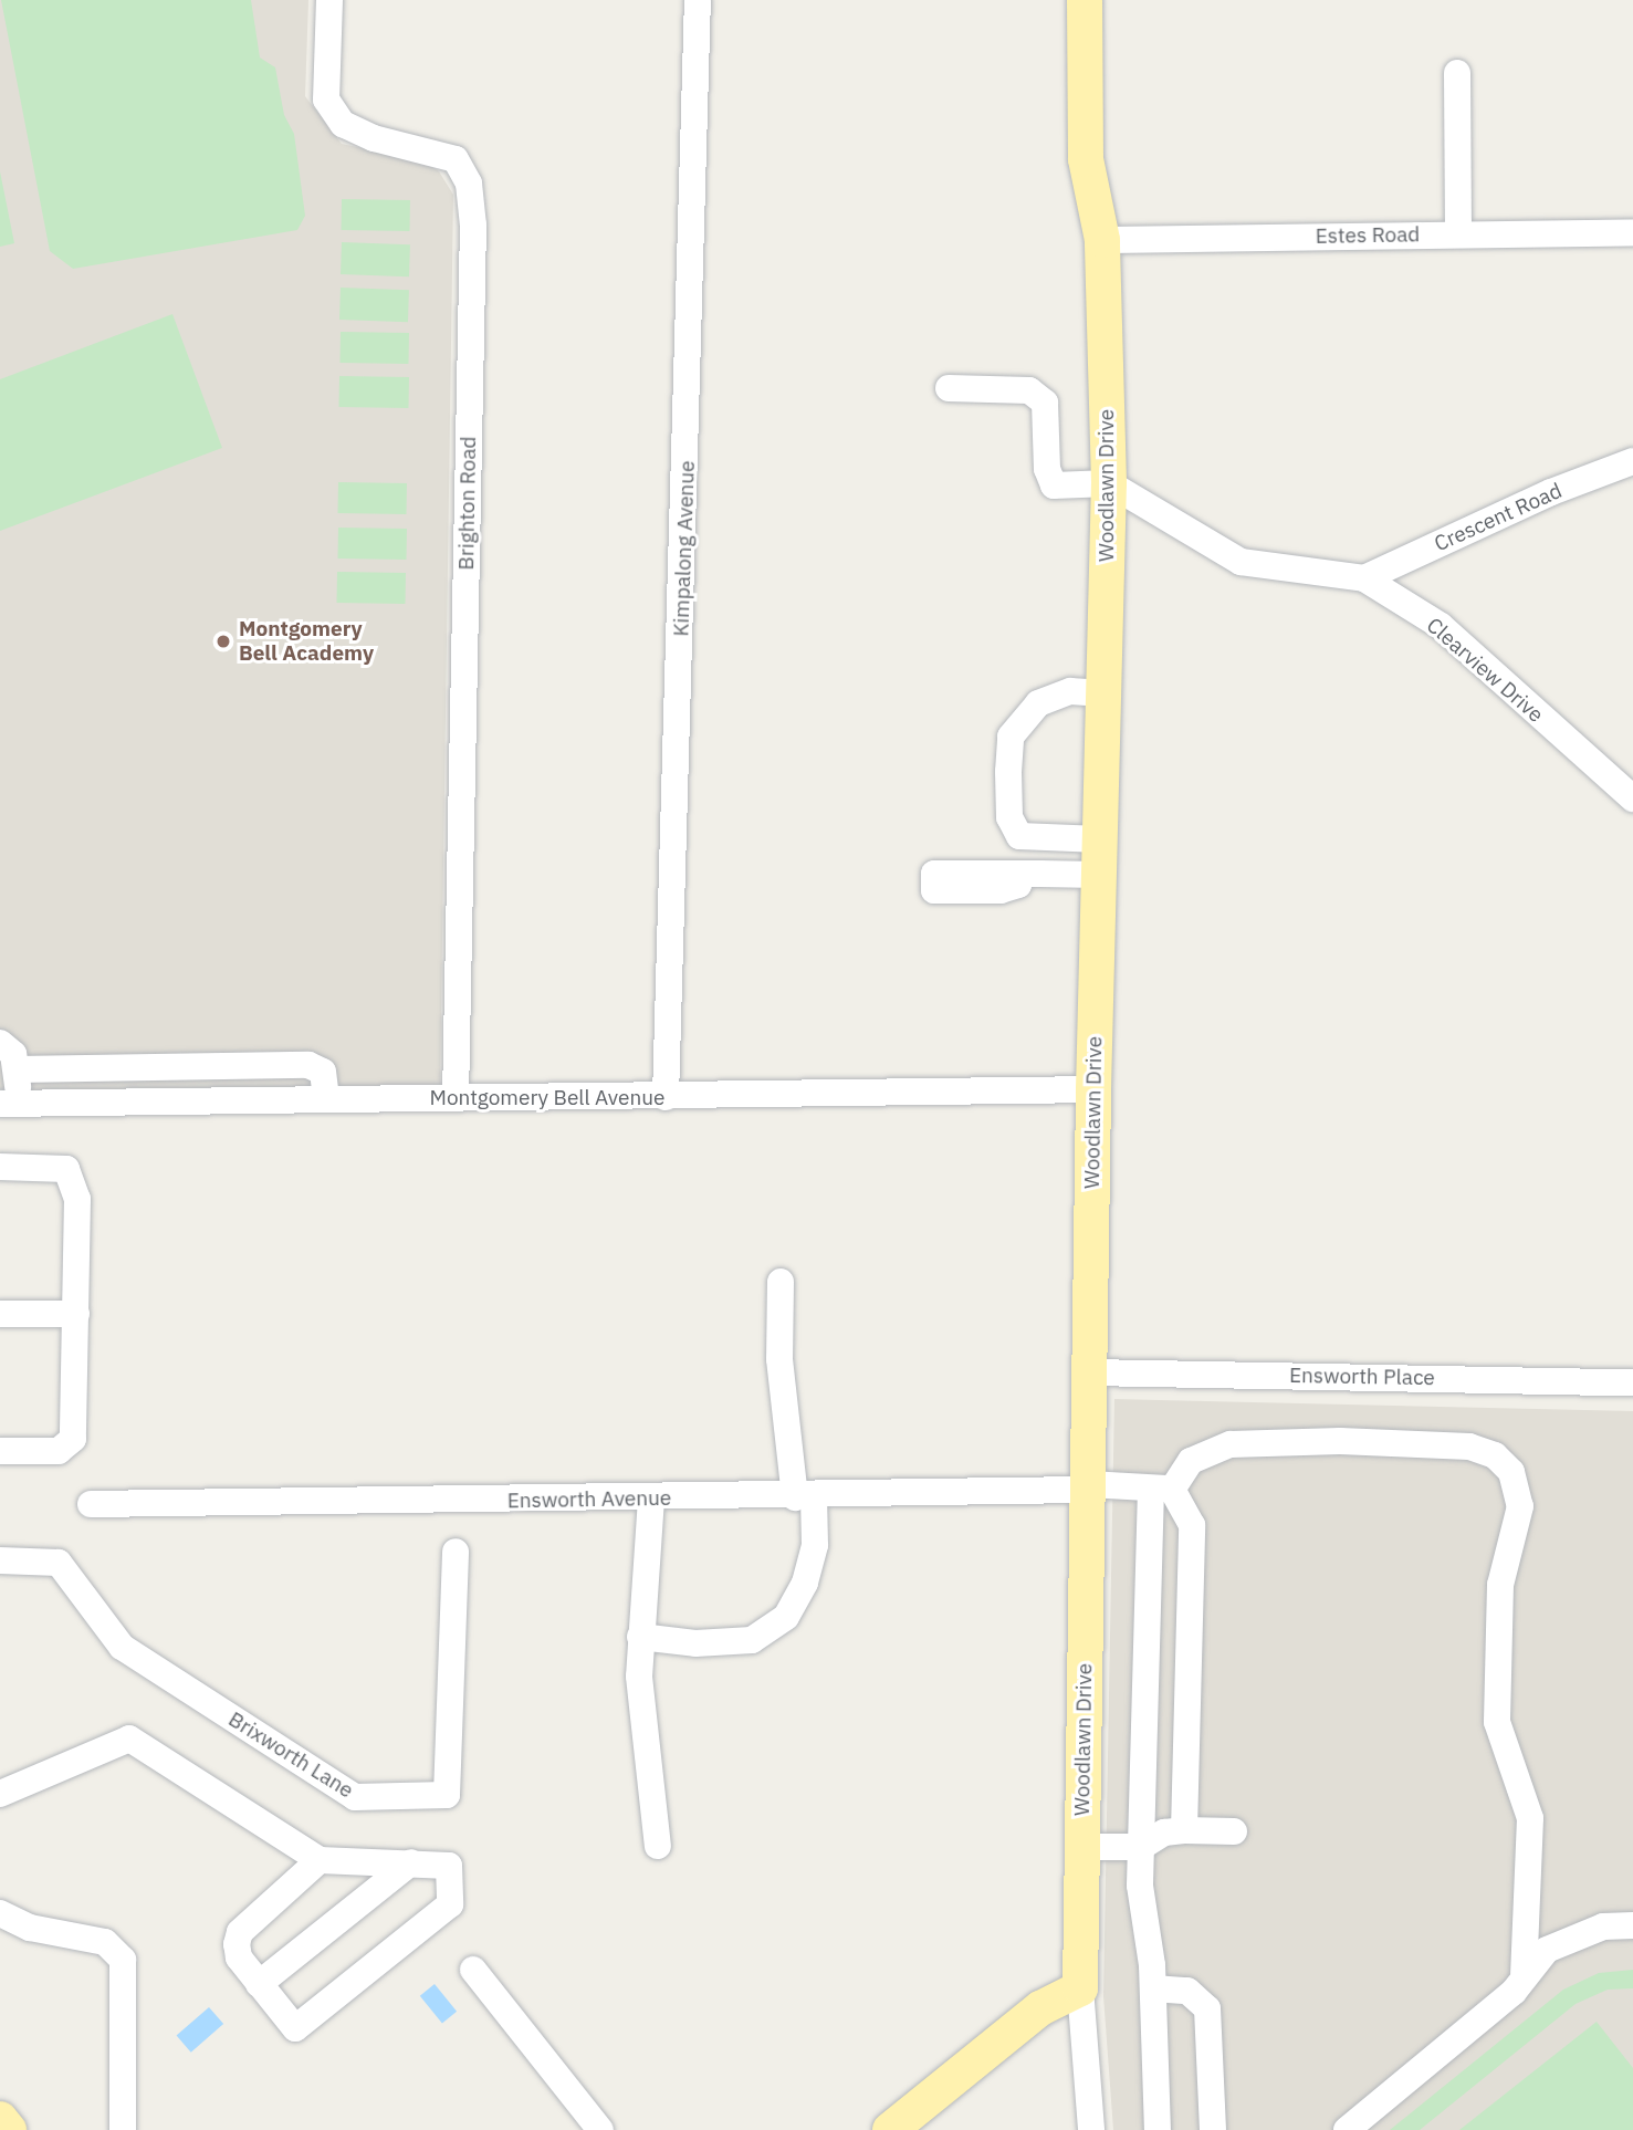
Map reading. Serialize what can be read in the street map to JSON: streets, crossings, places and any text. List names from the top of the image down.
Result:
{
  "streets": {
    "main road": ["Woodlawn Drive"],
    "street": [
      "Estes Road",
      "Brighton Road",
      "Crescent Road",
      "Kimpalong Avenue",
      "Clearview Drive",
      "Montgomery Bell Avenue",
      "Ensworth Place",
      "Ensworth Avenue",
      "Brixworth Lane"
    ]
  },
  "crossings": [
    ["Estes Road", "Woodlawn Drive"],
    ["Woodlawn Drive", "Clearview Drive"],
    ["Woodlawn Drive", "Montgomery Bell Avenue"],
    ["Woodlawn Drive", "Ensworth Place"],
    ["Woodlawn Drive", "Ensworth Avenue"],
    ["Brighton Road", "Montgomery Bell Avenue"],
    ["Crescent Road", "Clearview Drive"],
    ["Kimpalong Avenue", "Montgomery Bell Avenue"]
  ],
  "places": ["Montgomery Bell Academy"]
}
